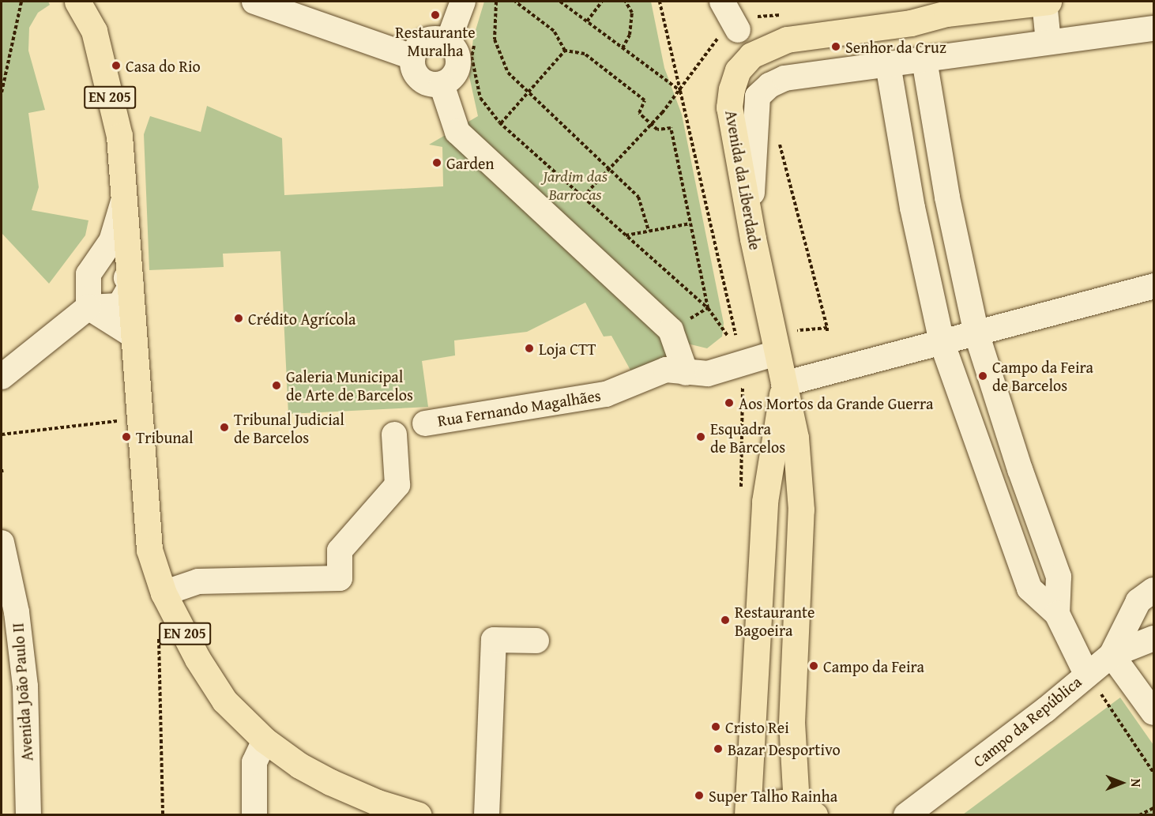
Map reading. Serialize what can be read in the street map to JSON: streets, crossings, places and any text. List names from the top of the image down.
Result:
{
  "streets": {
    "main road": ["EN 205", "Avenida da Liberdade"],
    "street": ["Rua Fernando Magalhães", "Avenida João Paulo II", "Campo da República"]
  },
  "crossings": [
    ["Avenida da Liberdade", "Rua Fernando Magalhães"]
  ],
  "parks": ["Jardim das Barrocas"],
  "places": [
    "Restaurante Muralha",
    "Senhor da Cruz",
    "Casa do Rio",
    "Garden",
    "Crédito Agrícola",
    "Loja CTT",
    "Campo da Feira de Barcelos",
    "Galeria Municipal de Arte de Barcelos",
    "Aos Mortos da Grande Guerra",
    "Tribunal Judicial de Barcelos",
    "Tribunal",
    "Esquadra de Barcelos",
    "Restaurante Bagoeira",
    "Campo da Feira",
    "Cristo Rei",
    "Bazar Desportivo",
    "Super Talho Rainha"
  ],
  "north": "right"
}
